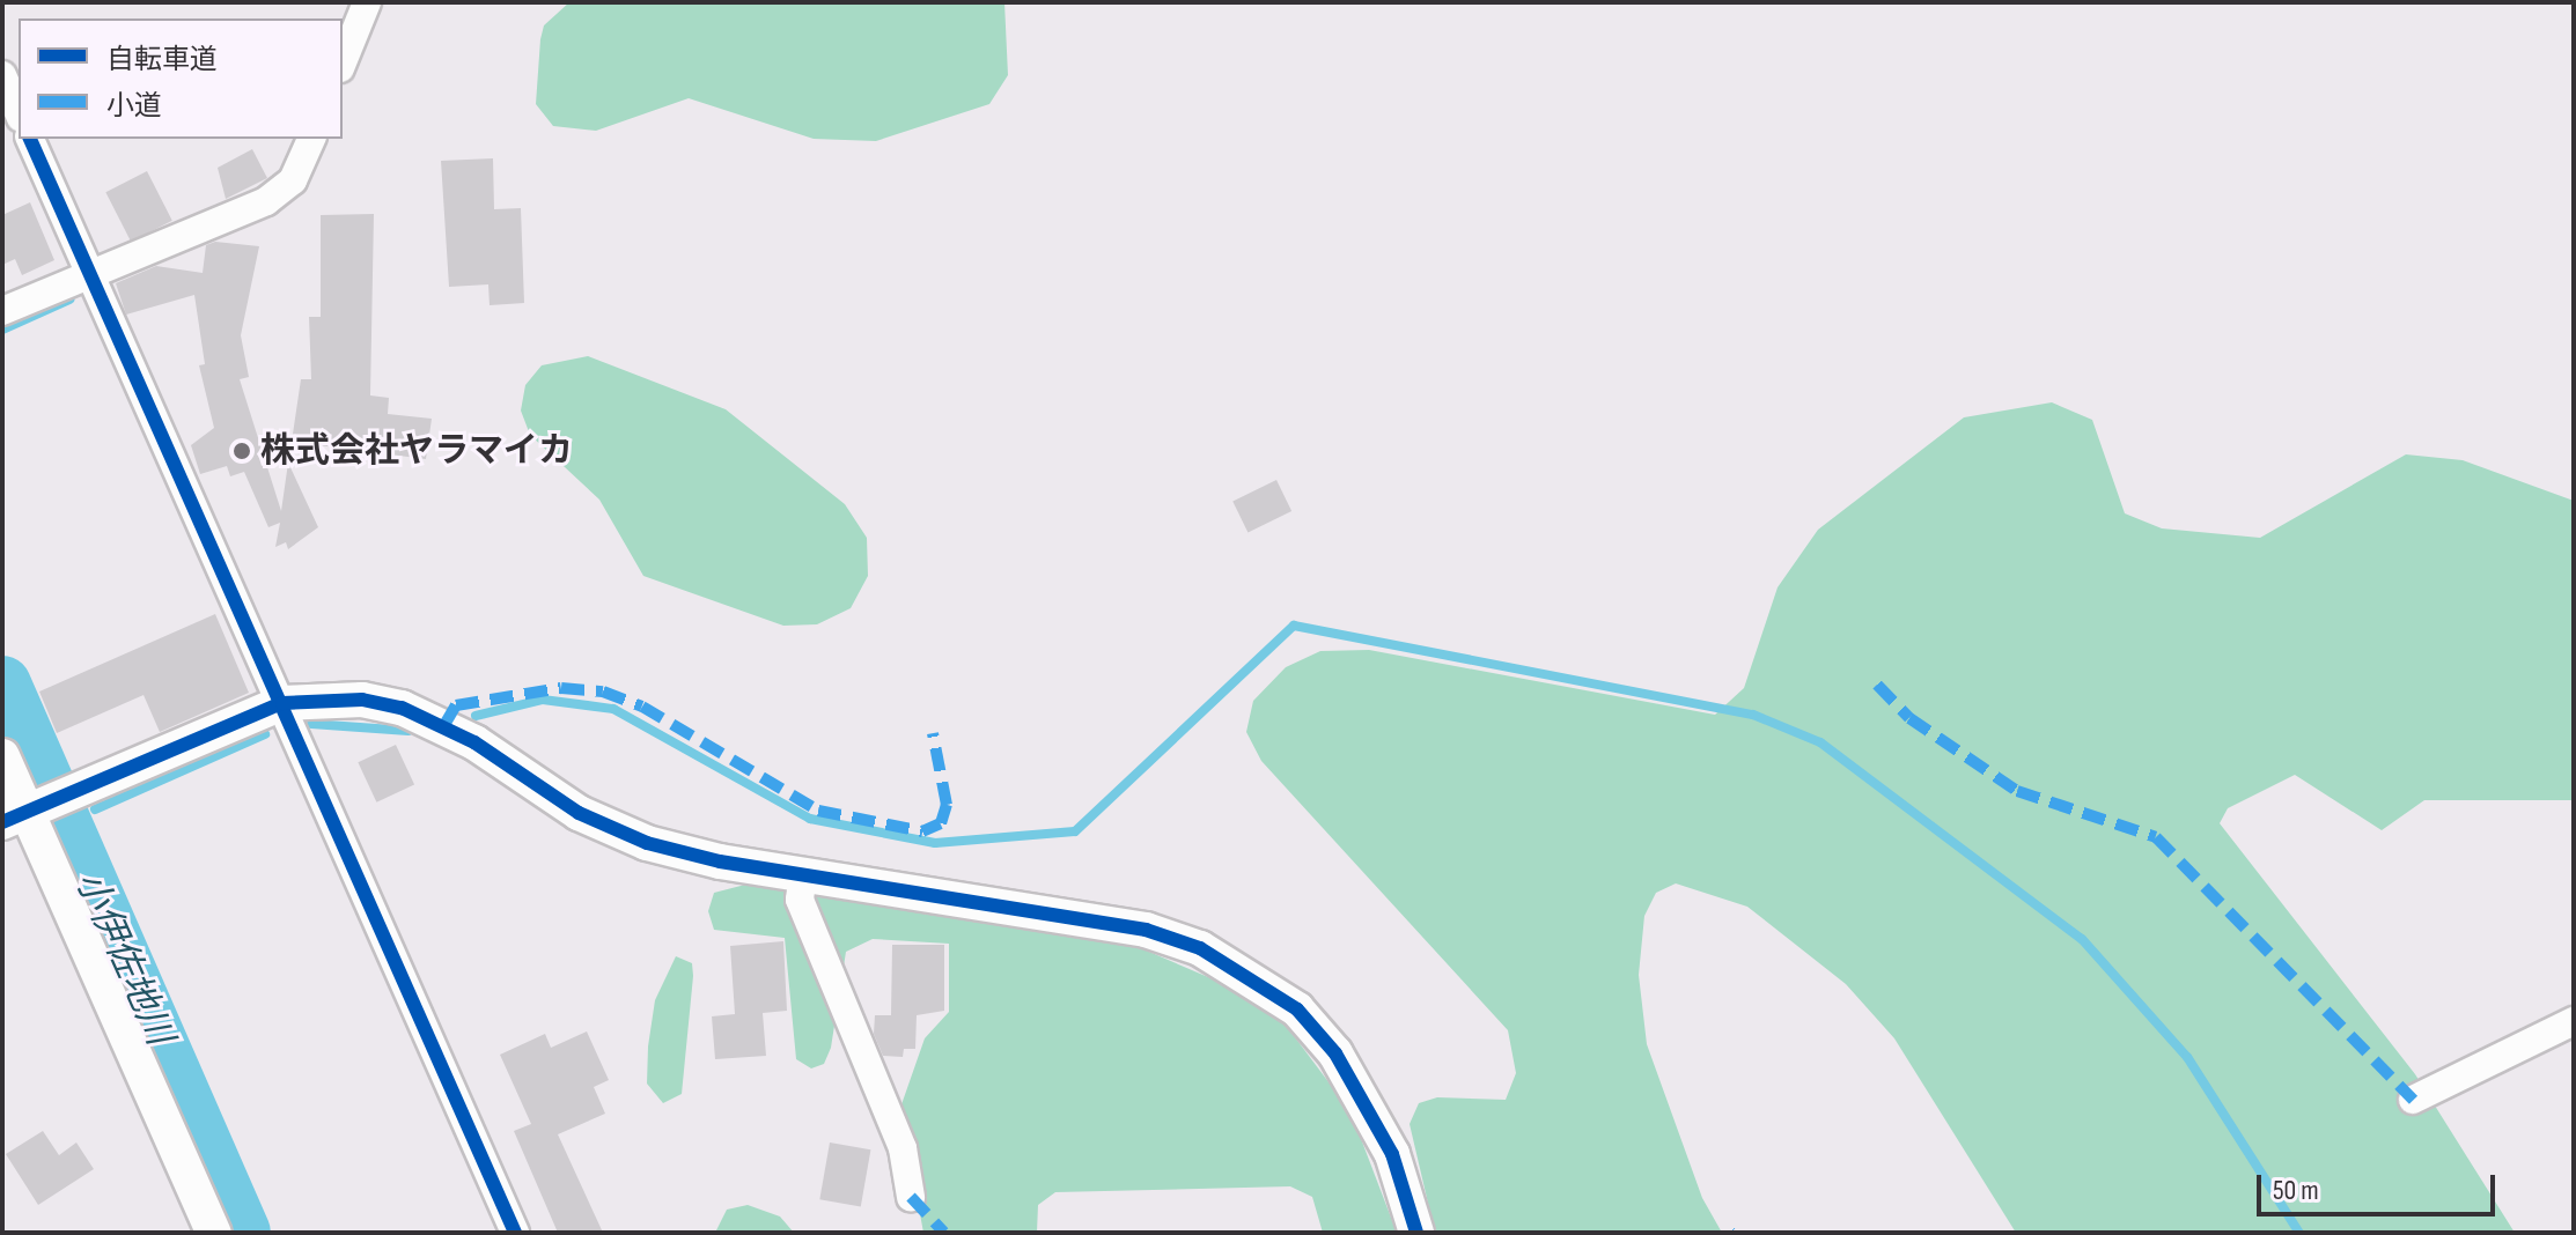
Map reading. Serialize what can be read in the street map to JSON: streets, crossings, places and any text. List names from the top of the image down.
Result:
{
  "water": ["小伊佐地川"],
  "places": ["株式会社ヤラマイカ"],
  "legend": ["自転車道", "小道"],
  "scale_bar": "50 m"
}
